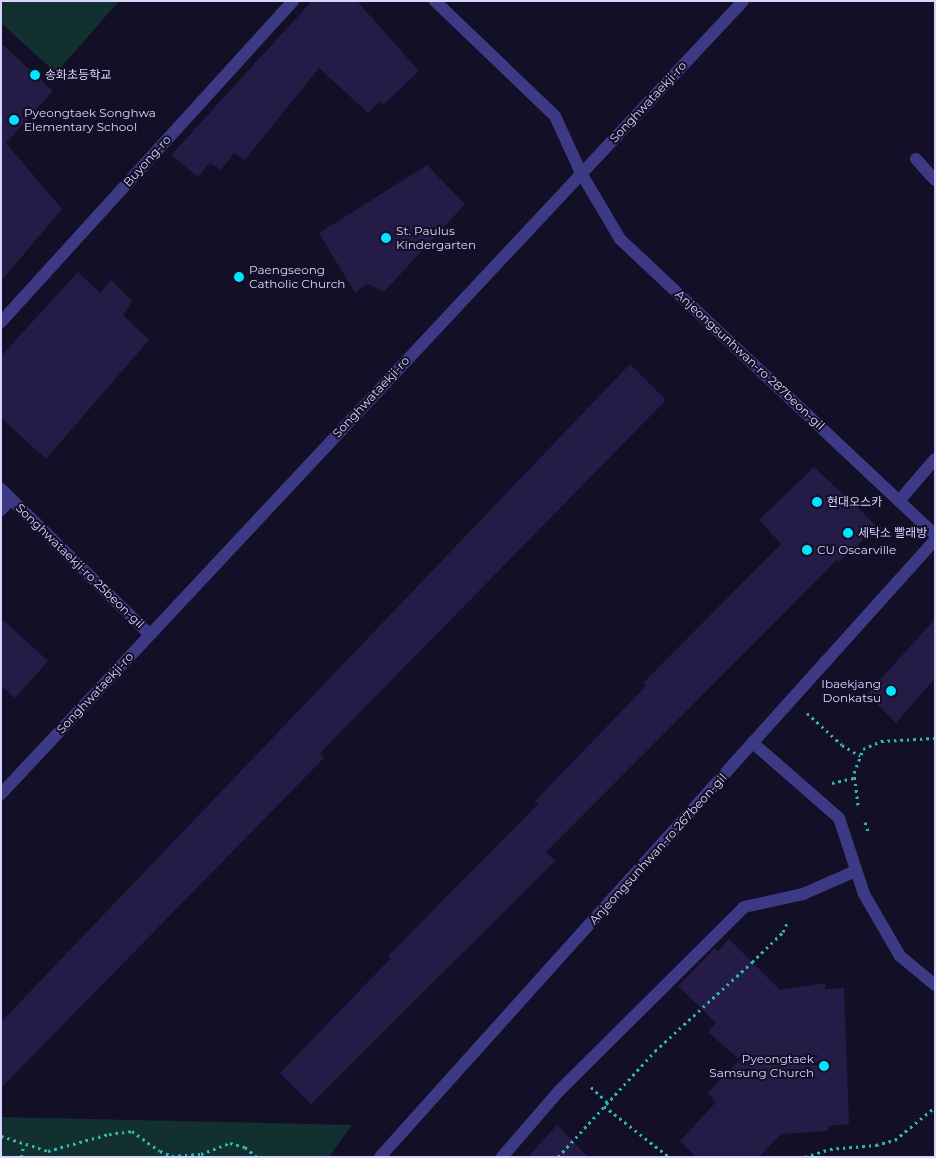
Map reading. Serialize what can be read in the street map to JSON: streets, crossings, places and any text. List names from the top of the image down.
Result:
{
  "streets": {
    "street": [
      "Songhwataekji-ro",
      "Buyong-ro",
      "Anjeongsunhwan-ro 287beon-gil",
      "Songhwataekji-ro 25beon-gil",
      "Anjeongsunhwan-ro 267beon-gil"
    ]
  },
  "crossings": [
    ["Songhwataekji-ro", "Anjeongsunhwan-ro 287beon-gil"],
    ["Songhwataekji-ro", "Songhwataekji-ro 25beon-gil"]
  ],
  "places": [
    "송화초등학교",
    "Pyeongtaek Songhwa Elementary School",
    "St. Paulus Kindergarten",
    "Paengseong Catholic Church",
    "현대오스카",
    "세탁소 빨래방",
    "CU Oscarville",
    "Ibaekjang Donkatsu",
    "Pyeongtaek Samsung Church"
  ]
}
